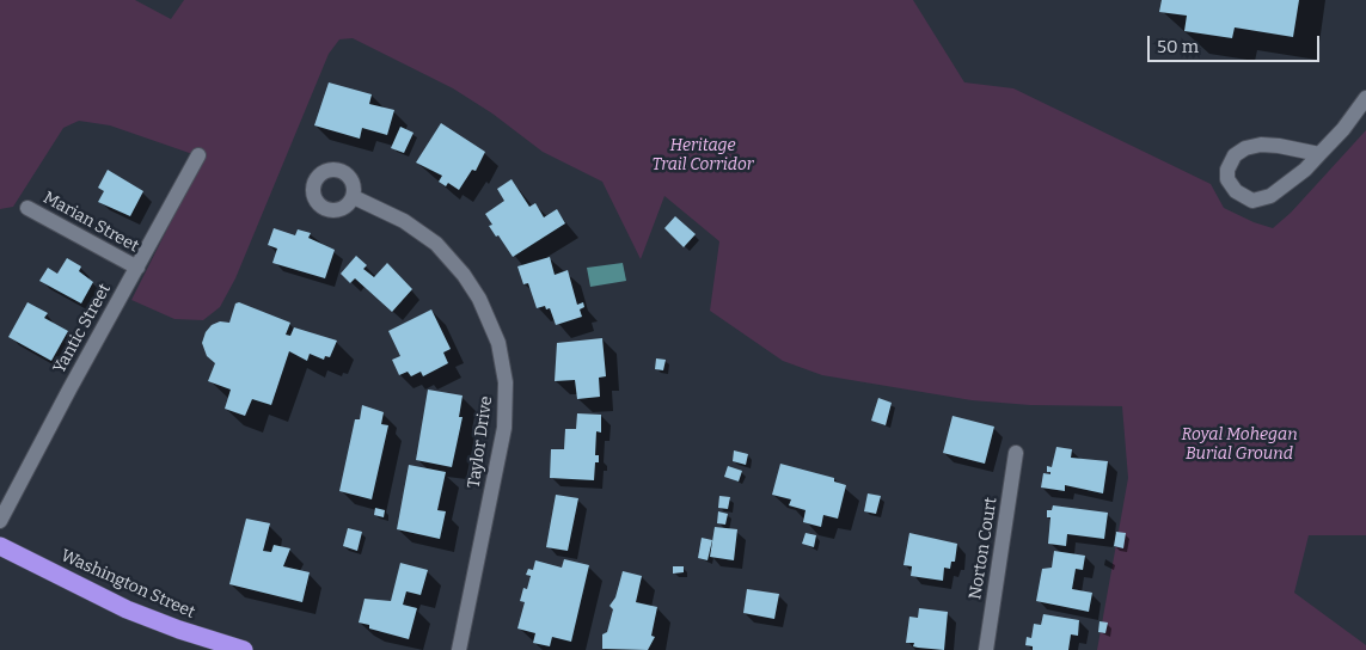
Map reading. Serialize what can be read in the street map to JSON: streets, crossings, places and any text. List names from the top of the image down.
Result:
{
  "streets": {
    "highway": ["Washington Street"],
    "street": [
      "Marian Street",
      "Yantic Street",
      "Taylor Drive",
      "Norton Court"
    ]
  },
  "crossings": [
    ["Marian Street", "Yantic Street"]
  ],
  "parks": ["Heritage Trail Corridor", "Royal Mohegan Burial Ground"],
  "scale_bar": "50 m"
}
